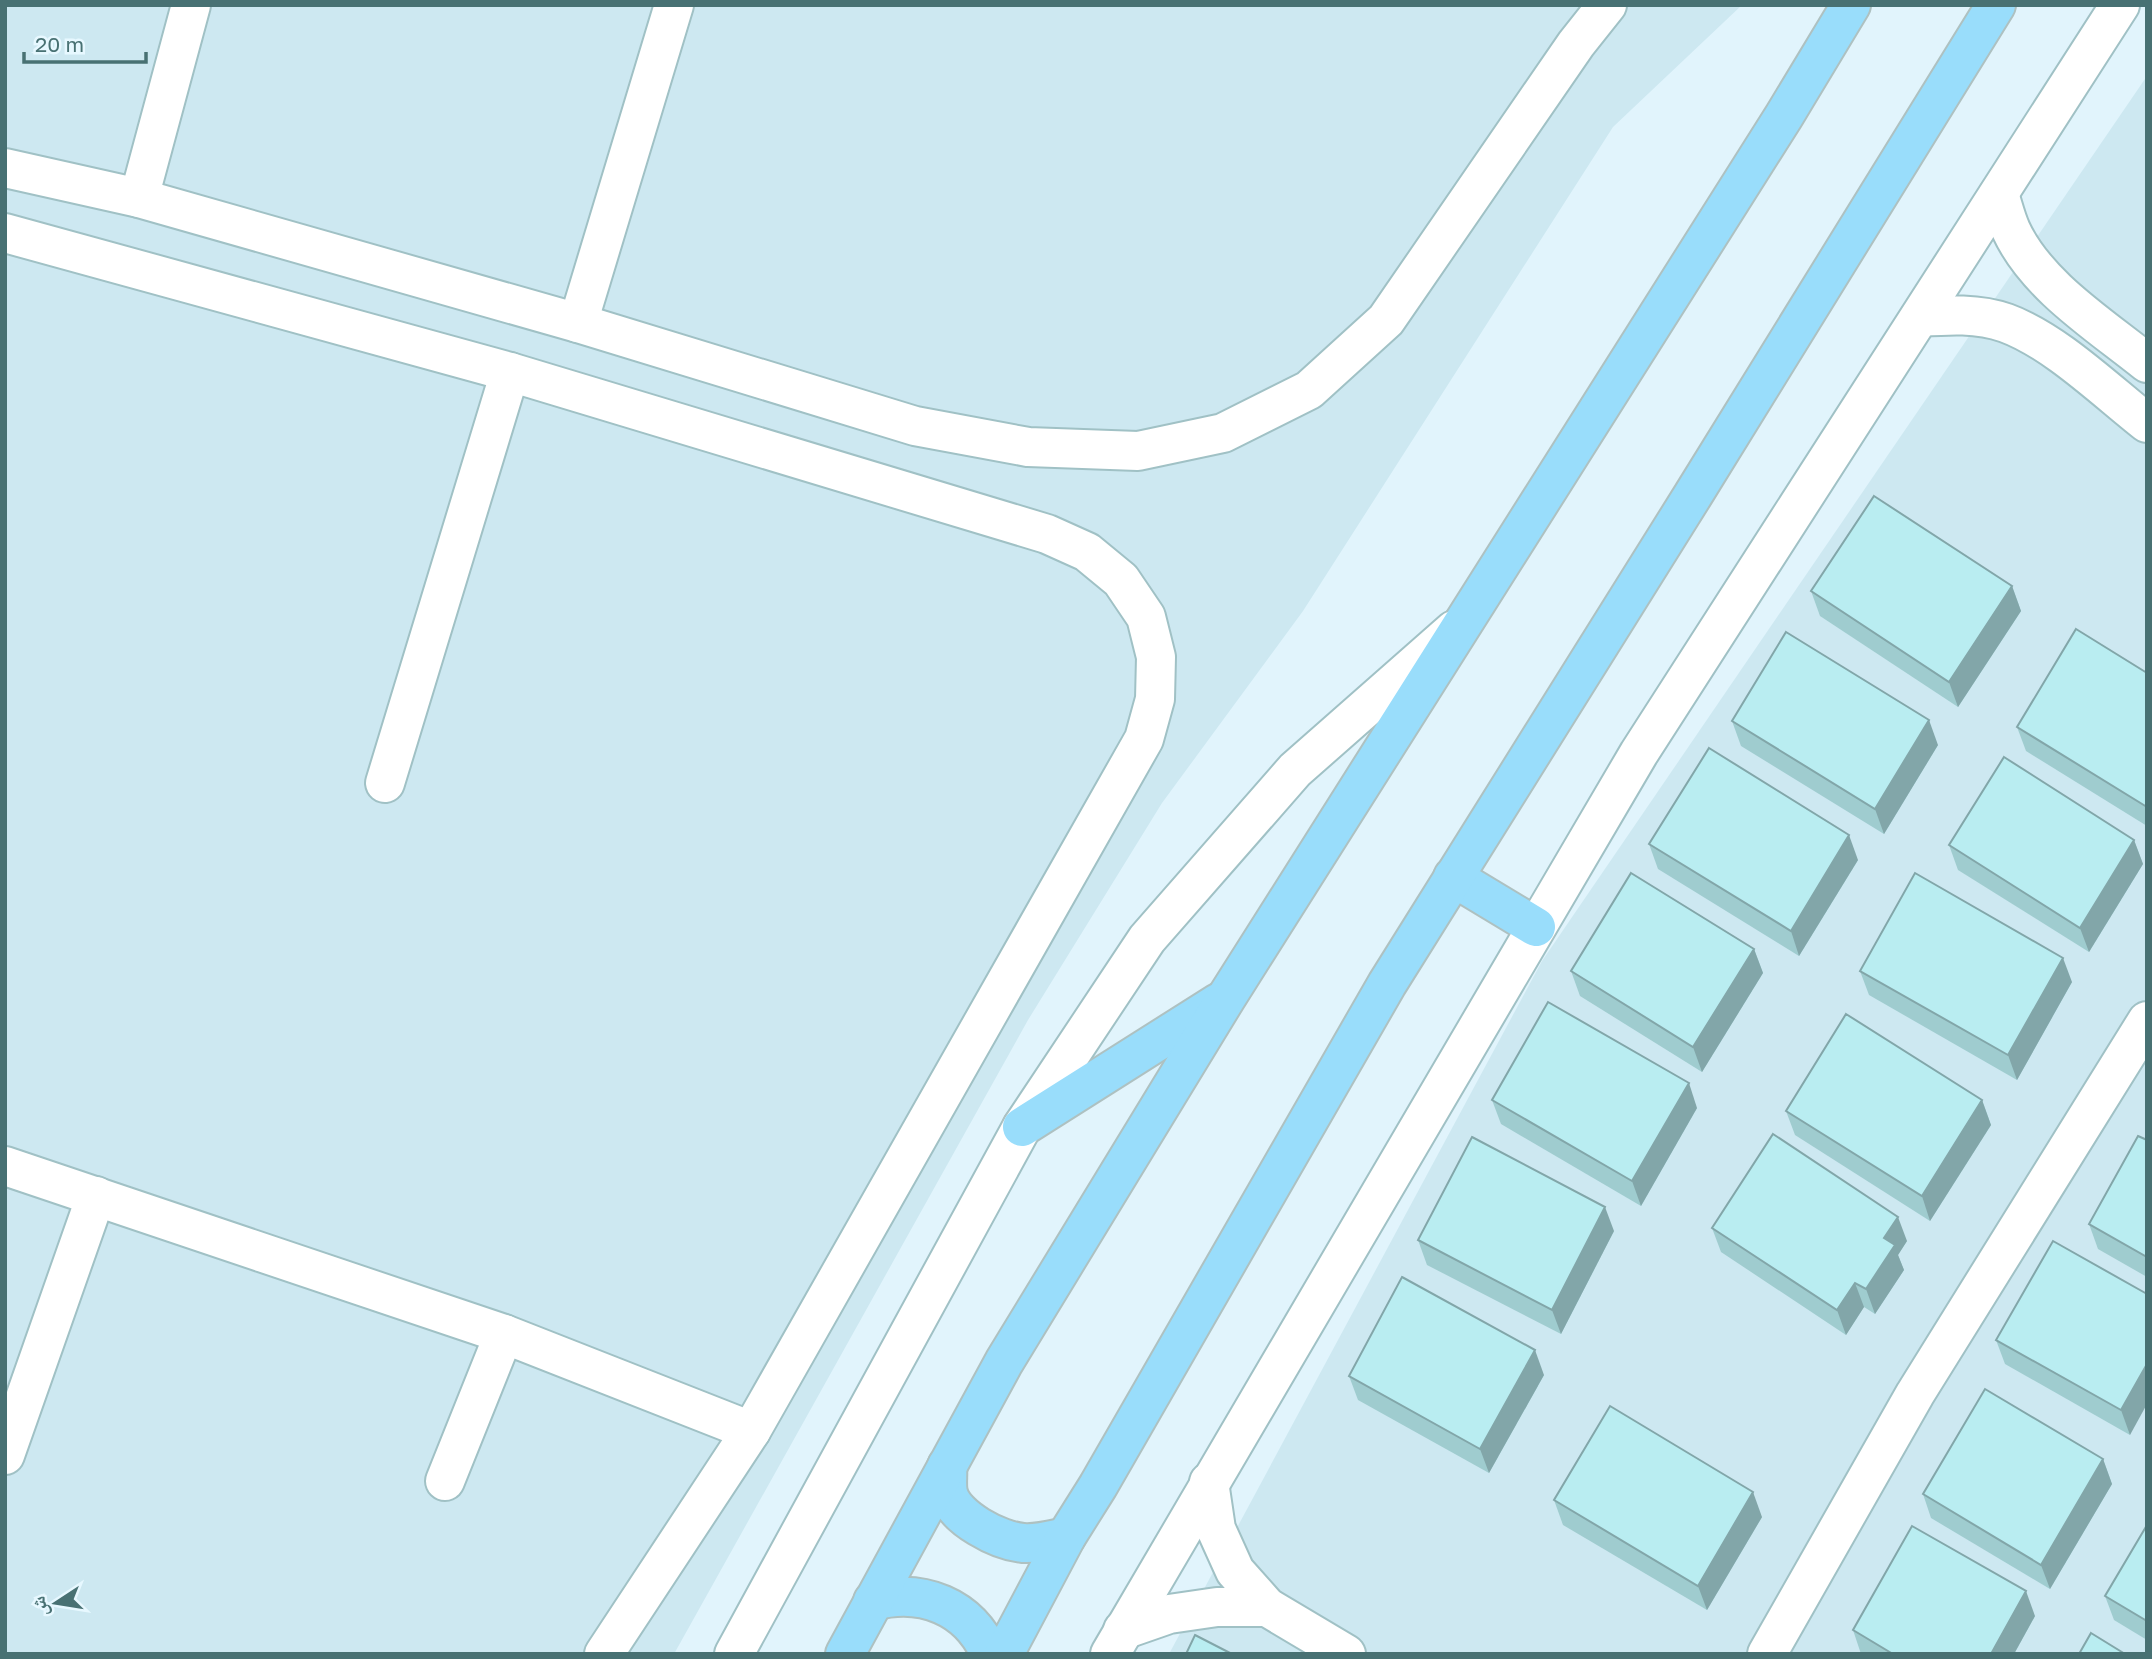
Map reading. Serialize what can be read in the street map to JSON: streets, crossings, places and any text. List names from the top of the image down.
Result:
{
  "scale_bar": "20 m",
  "north": "left"
}
